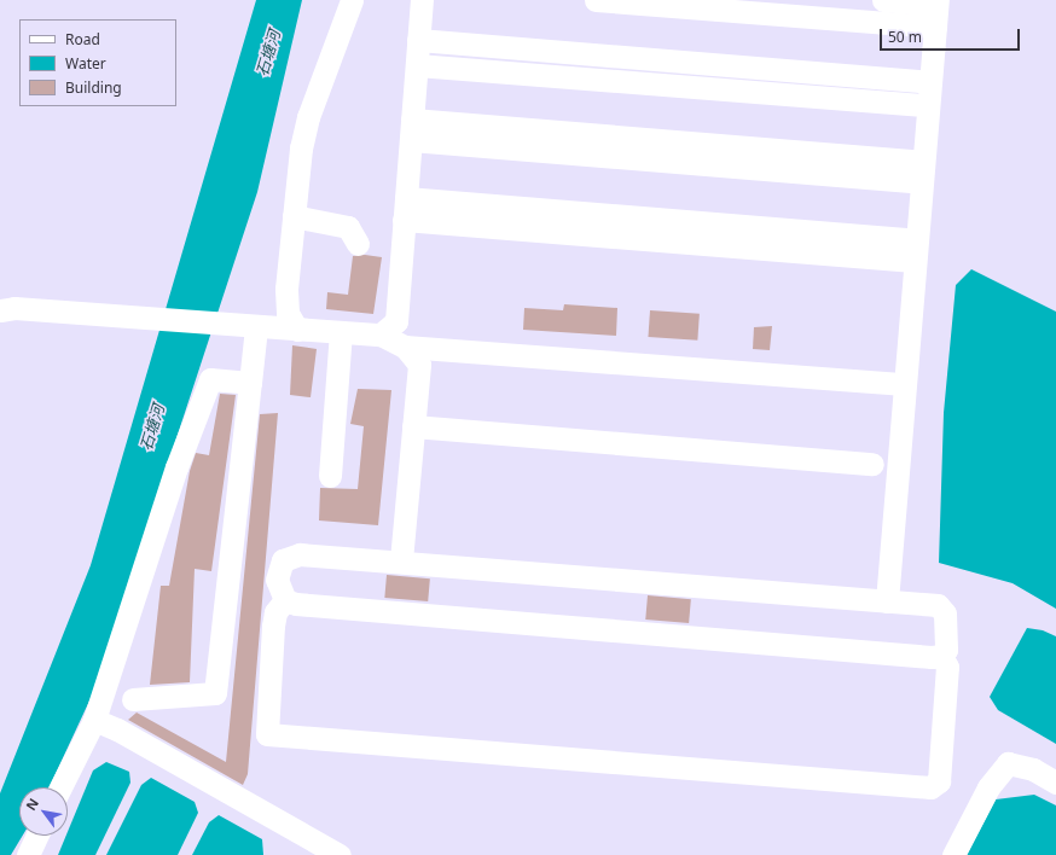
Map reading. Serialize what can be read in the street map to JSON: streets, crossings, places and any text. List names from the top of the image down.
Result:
{
  "water": ["石塘河"],
  "legend": ["Road", "Water", "Building"],
  "scale_bar": "50 m",
  "north": "top left"
}
